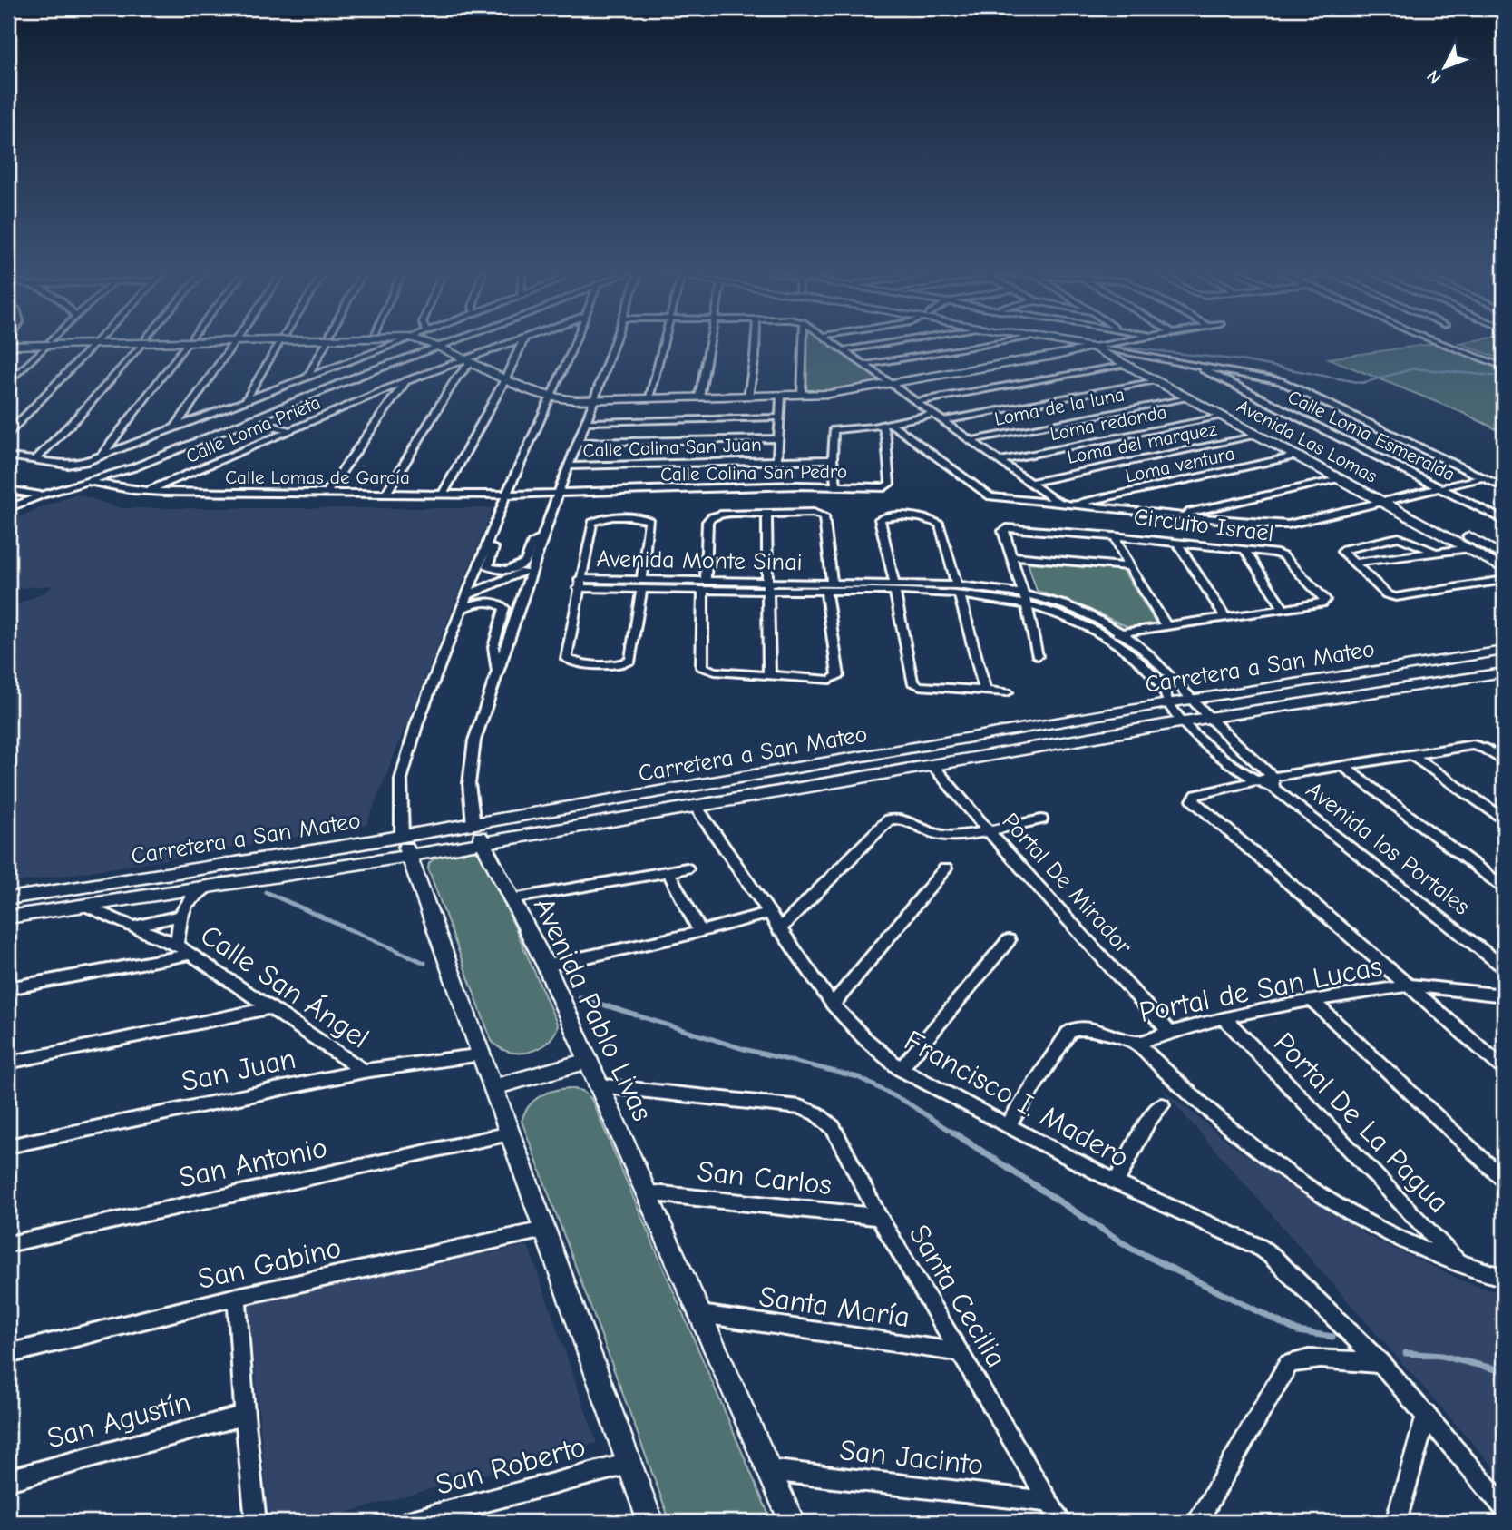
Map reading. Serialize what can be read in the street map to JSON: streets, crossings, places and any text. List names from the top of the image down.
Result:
{
  "streets": {
    "street": [
      "Loma de la luna",
      "Loma redonda",
      "Calle Loma Prieta",
      "Calle Loma Esmeralda",
      "Avenida Las Lomas",
      "Loma del marquez",
      "Calle Colina San Juan",
      "Loma ventura",
      "Calle Colina San Pedro",
      "Calle Lomas de García",
      "Circuito Israel",
      "Avenida Monte Sinai",
      "Carretera a San Mateo",
      "Avenida los Portales",
      "Portal De Mirador",
      "Calle San Ángel",
      "Portal de San Lucas",
      "Avenida Pablo Livas",
      "San Juan",
      "Francisco I. Madero",
      "Portal De La Pagua",
      "San Antonio",
      "San Carlos",
      "San Gabino",
      "Santa Cecilia",
      "Santa María",
      "San Agustín",
      "San Jacinto",
      "San Roberto"
    ]
  },
  "crossings": [
    ["Loma de la luna", "Avenida Las Lomas"],
    ["Loma redonda", "Avenida Las Lomas"],
    ["Calle Loma Prieta", "Calle Lomas de García"],
    ["Calle Loma Esmeralda", "Avenida Las Lomas"],
    ["Avenida Las Lomas", "Loma del marquez"],
    ["Avenida Las Lomas", "Loma ventura"],
    ["Calle Colina San Pedro", "Calle Lomas de García"],
    ["Calle Colina San Pedro", "Avenida Pablo Livas"],
    ["Circuito Israel", "Avenida Monte Sinai"],
    ["Avenida Monte Sinai", "Carretera a San Mateo"],
    ["Avenida Monte Sinai", "Avenida los Portales"],
    ["Carretera a San Mateo", "Avenida los Portales"],
    ["Carretera a San Mateo", "Portal De Mirador"],
    ["Carretera a San Mateo", "Calle San Ángel"],
    ["Carretera a San Mateo", "Avenida Pablo Livas"],
    ["Carretera a San Mateo", "Francisco I. Madero"],
    ["Portal De Mirador", "Portal de San Lucas"],
    ["Calle San Ángel", "San Juan"],
    ["Portal de San Lucas", "Francisco I. Madero"],
    ["Portal de San Lucas", "Portal De La Pagua"],
    ["Avenida Pablo Livas", "San Carlos"],
    ["Avenida Pablo Livas", "Santa Cecilia"],
    ["Avenida Pablo Livas", "Santa María"],
    ["Avenida Pablo Livas", "San Jacinto"],
    ["San Carlos", "Santa Cecilia"],
    ["Santa Cecilia", "Santa María"],
    ["Santa Cecilia", "San Jacinto"]
  ],
  "north": "bottom left"
}
